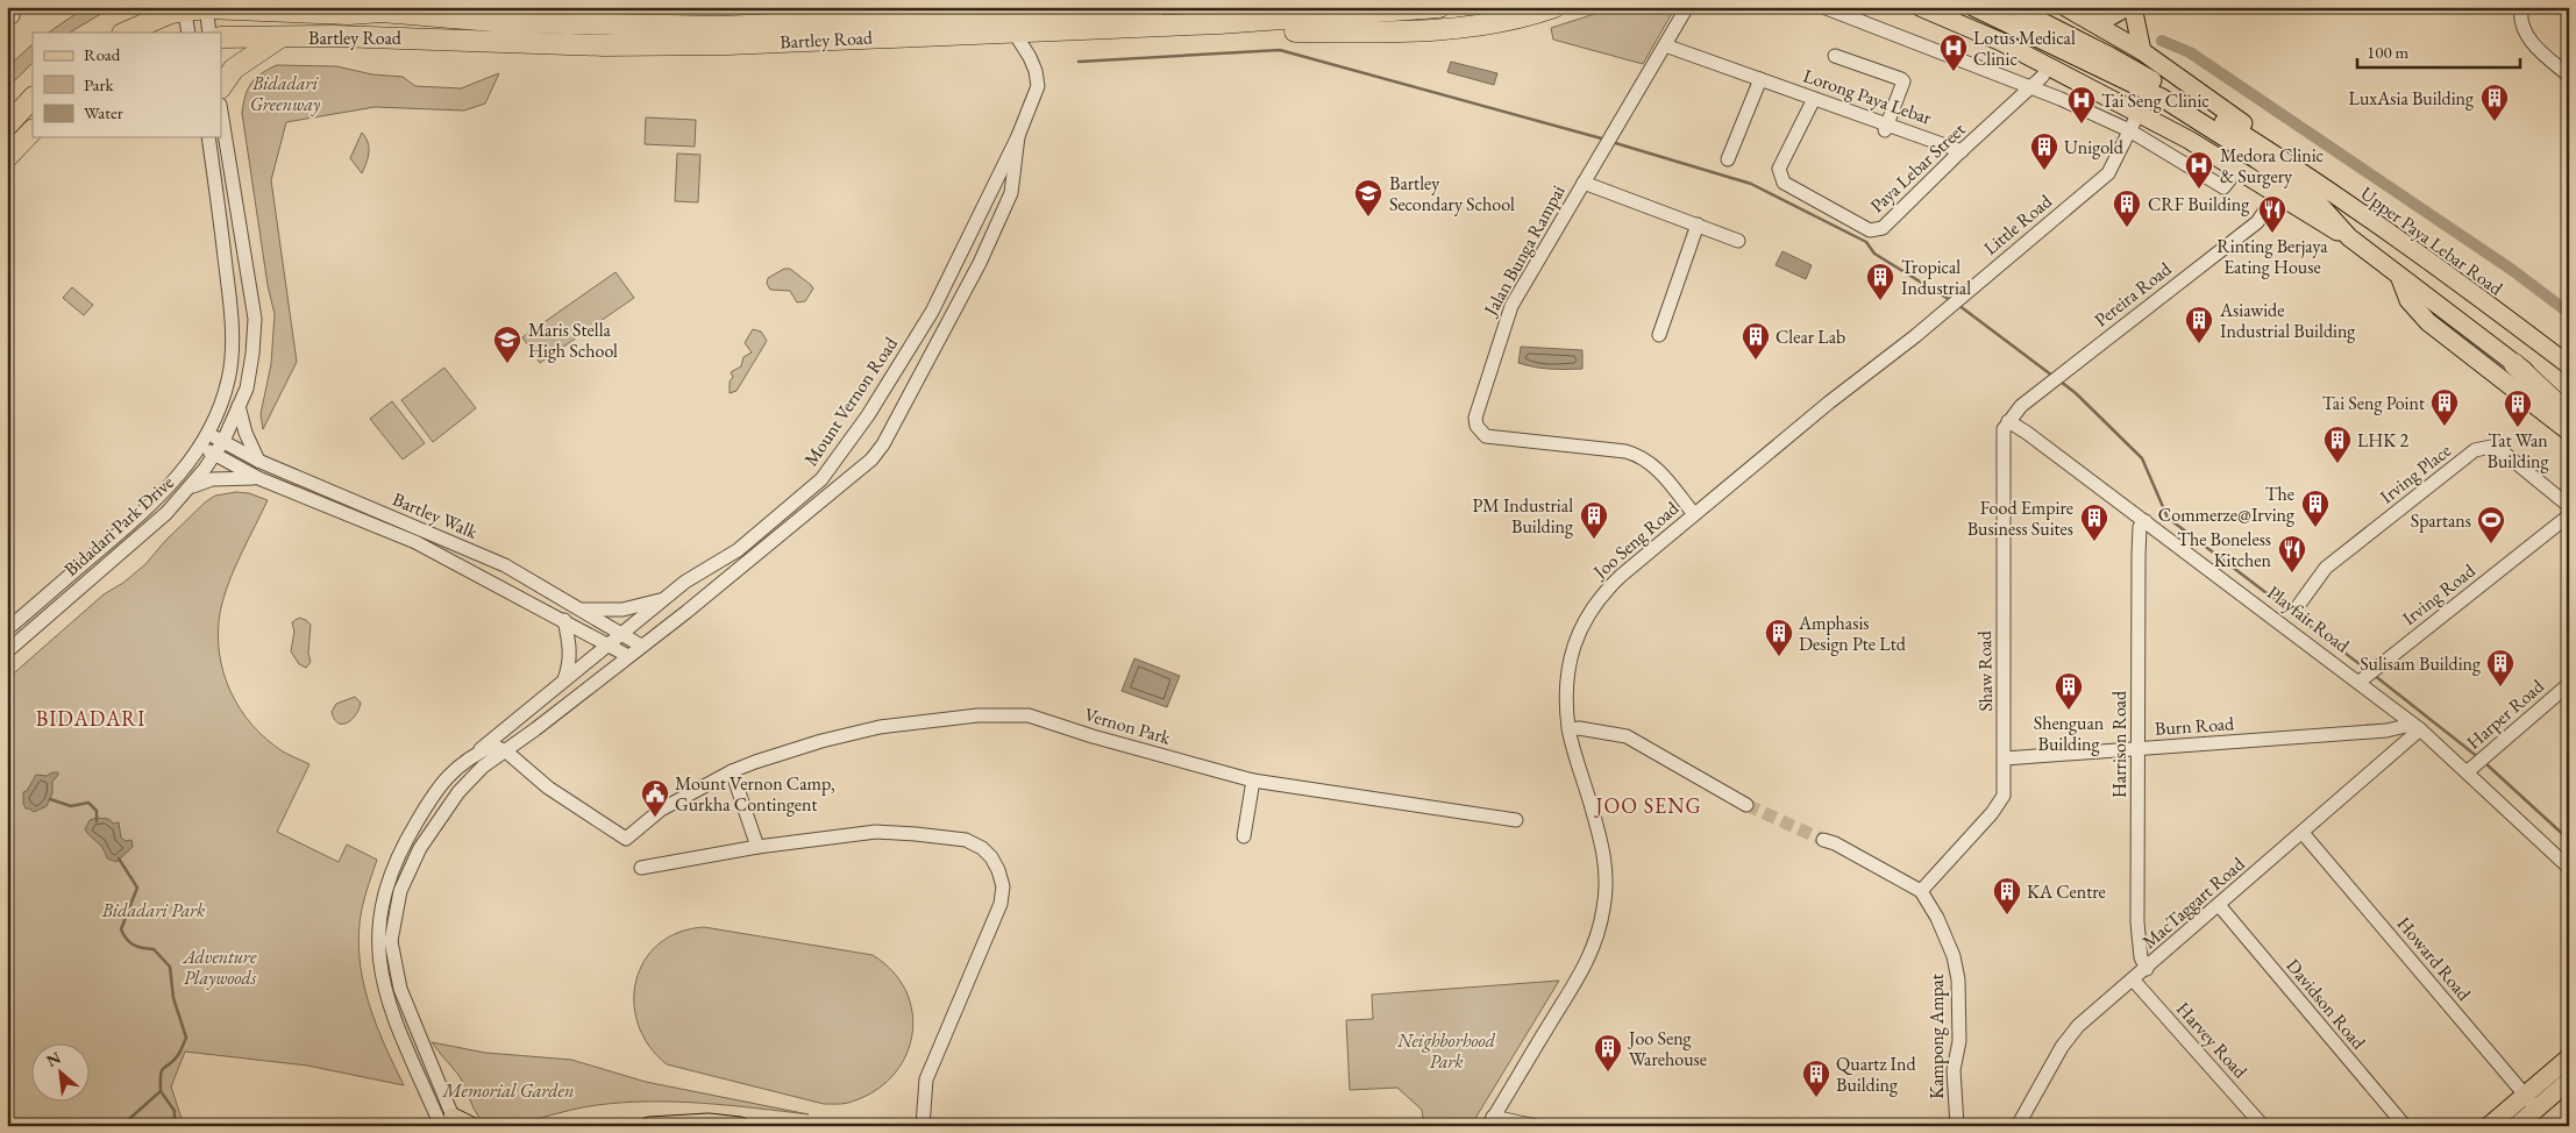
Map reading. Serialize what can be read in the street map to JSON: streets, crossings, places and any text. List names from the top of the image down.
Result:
{
  "streets": {
    "highway": ["Bartley Road"],
    "main road": ["Upper Paya Lebar Road"],
    "street": [
      "Lorong Paya Lebar",
      "Paya Lebar Street",
      "Little Road",
      "Jalan Bunga Rampai",
      "Pereira Road",
      "Mount Vernon Road",
      "Irving Place",
      "Bartley Walk",
      "Bidadari Park Drive",
      "Joo Seng Road",
      "Irving Road",
      "Playfair Road",
      "Shaw Road",
      "Harper Road",
      "Vernon Park",
      "Burn Road",
      "Harrison Road",
      "MacTaggart Road",
      "Howard Road",
      "Davidson Road",
      "Kampong Ampat",
      "Harvey Road"
    ]
  },
  "crossings": [
    ["Bartley Road", "Mount Vernon Road"],
    ["Lorong Paya Lebar", "Paya Lebar Street"],
    ["Lorong Paya Lebar", "Jalan Bunga Rampai"],
    ["Little Road", "Joo Seng Road"],
    ["Jalan Bunga Rampai", "Joo Seng Road"],
    ["Pereira Road", "Playfair Road"],
    ["Pereira Road", "Shaw Road"],
    ["Mount Vernon Road", "Bartley Walk"],
    ["Mount Vernon Road", "Vernon Park"],
    ["Bartley Walk", "Bidadari Park Drive"],
    ["Irving Road", "Playfair Road"],
    ["Playfair Road", "Shaw Road"],
    ["Playfair Road", "Harper Road"],
    ["Playfair Road", "Burn Road"],
    ["Playfair Road", "Harrison Road"],
    ["Playfair Road", "MacTaggart Road"],
    ["Shaw Road", "Burn Road"],
    ["Shaw Road", "Kampong Ampat"],
    ["Burn Road", "Harrison Road"],
    ["Burn Road", "MacTaggart Road"],
    ["Harrison Road", "MacTaggart Road"],
    ["MacTaggart Road", "Howard Road"],
    ["MacTaggart Road", "Davidson Road"],
    ["MacTaggart Road", "Harvey Road"]
  ],
  "districts": ["BIDADARI", "JOO SENG"],
  "parks": [
    "Bidadari Greenway",
    "Bidadari Park",
    "Adventure Playwoods",
    "Neighborhood Park",
    "Memorial Garden"
  ],
  "places": {
    "hospital": ["Lotus Medical Clinic", "Tai Seng Clinic", "Medora Clinic & Surgery"],
    "building": [
      "LuxAsia Building",
      "Unigold",
      "CRF Building",
      "Tropical Industrial",
      "Asiawide Industrial Building",
      "Clear Lab",
      "Tai Seng Point",
      "Tat Wan Building",
      "LHK 2",
      "The Commerze@Irving",
      "PM Industrial Building",
      "Food Empire Business Suites",
      "Amphasis Design Pte Ltd",
      "Sulisam Building",
      "Shenguan Building",
      "KA Centre",
      "Joo Seng Warehouse",
      "Quartz Ind Building"
    ],
    "school or university": ["Bartley Secondary School", "Maris Stella High School"],
    "restaurant": ["Rinting Berjaya Eating House", "The Boneless Kitchen"],
    "sports": ["Spartans"],
    "public building": ["Mount Vernon Camp, Gurkha Contingent"]
  },
  "legend": ["Road", "Park", "Water"],
  "scale_bar": "100 m",
  "north": "top left"
}
